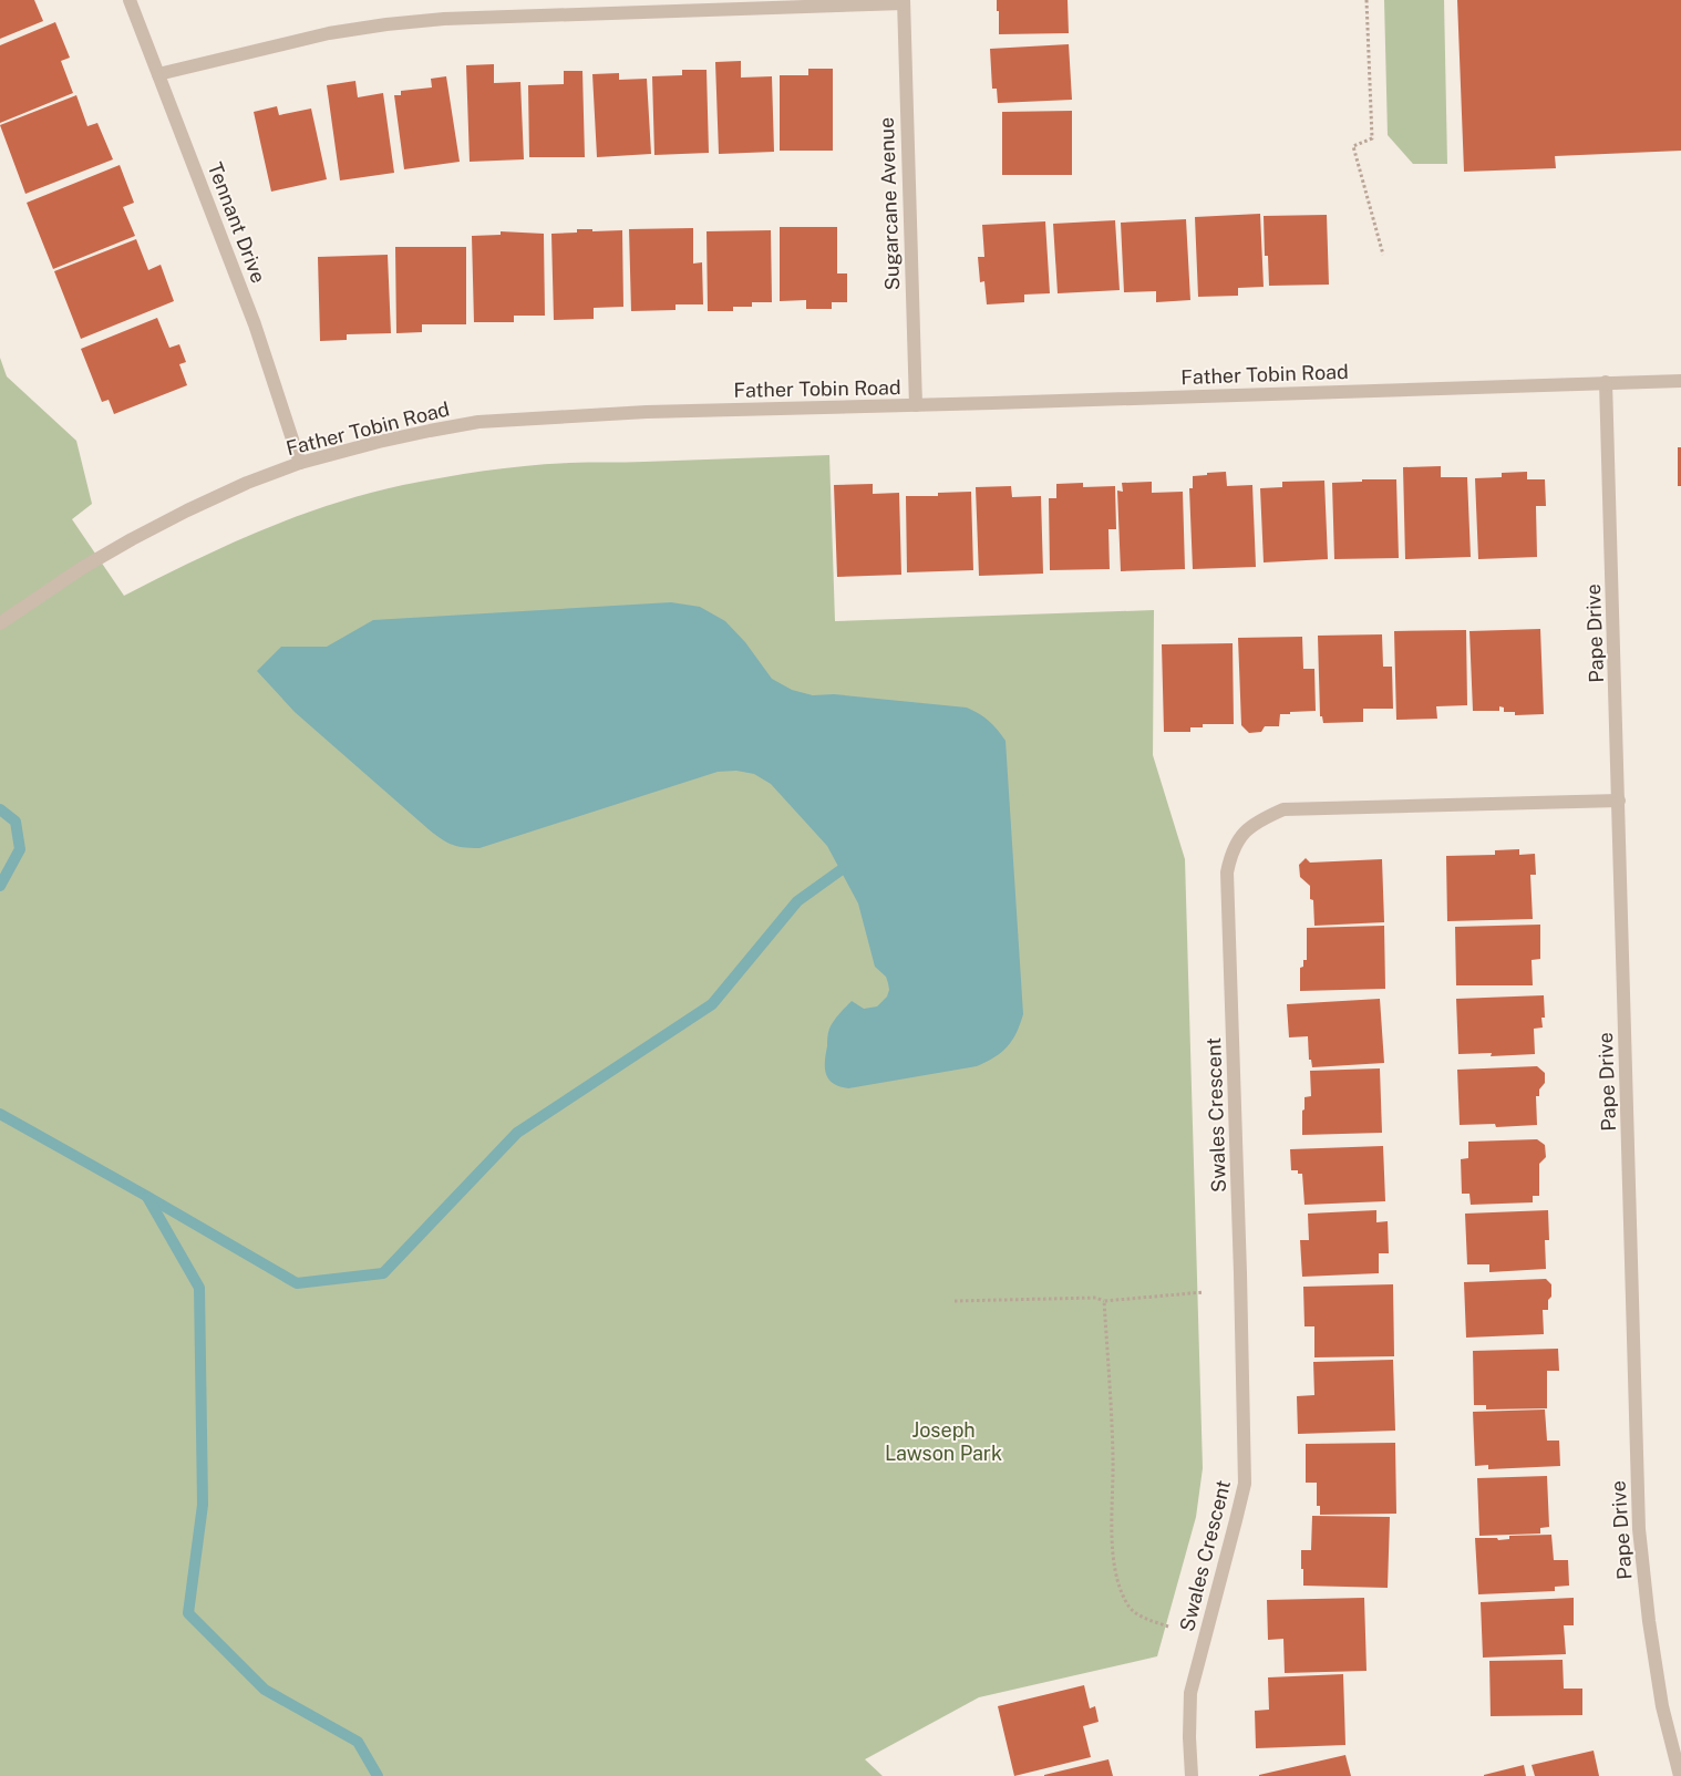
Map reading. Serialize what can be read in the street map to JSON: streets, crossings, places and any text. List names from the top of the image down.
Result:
{
  "streets": {
    "street": [
      "Sugarcane Avenue",
      "Tennant Drive",
      "Father Tobin Road",
      "Pape Drive",
      "Swales Crescent"
    ]
  },
  "crossings": [
    ["Sugarcane Avenue", "Father Tobin Road"],
    ["Tennant Drive", "Father Tobin Road"],
    ["Father Tobin Road", "Pape Drive"],
    ["Pape Drive", "Swales Crescent"]
  ],
  "parks": ["Joseph Lawson Park"]
}
